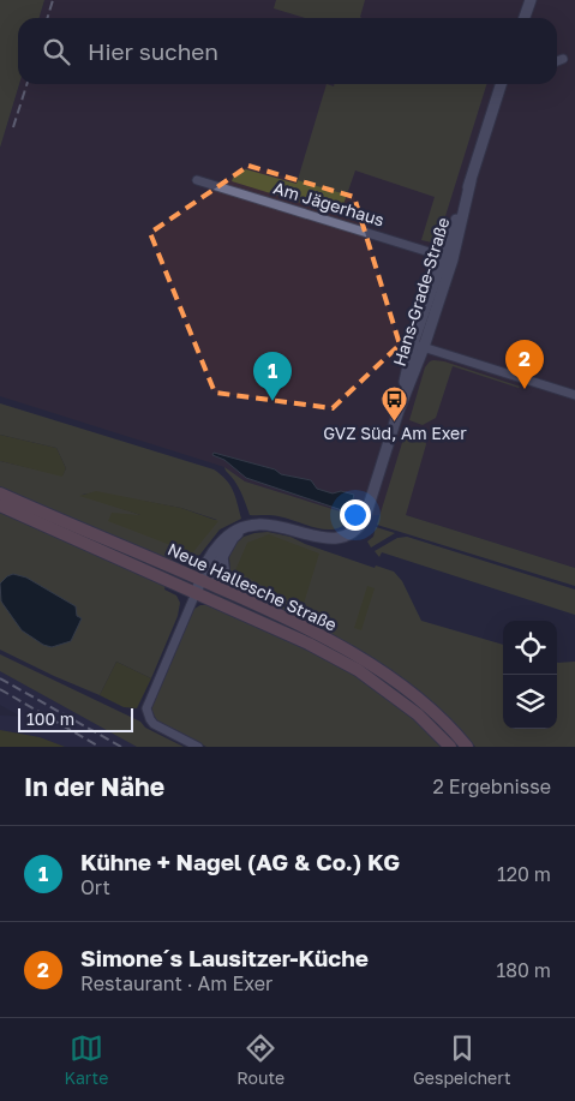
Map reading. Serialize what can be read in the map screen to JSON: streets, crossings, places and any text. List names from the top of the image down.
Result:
{
  "streets": {
    "main road": ["Neue Hallesche Straße"],
    "street": ["Am Jägerhaus", "Hans-Grade-Straße"]
  },
  "crossings": [
    ["Am Jägerhaus", "Hans-Grade-Straße"],
    ["Hans-Grade-Straße", "Neue Hallesche Straße"]
  ],
  "places": {
    "bus stop": ["GVZ Süd, Am Exer"]
  },
  "scale_bar": "100 m",
  "page": {
    "search": "Hier suchen",
    "pins": ["2", "1"],
    "scale": "100 m",
    "heading": ["In der Nähe", "2 Ergebnisse"],
    "list": [
      {
        "mark": "1",
        "name": "Kühne + Nagel (AG & Co.) KG",
        "note": "Ort",
        "value": "120 m"
      },
      {
        "mark": "2",
        "name": "Simone´s Lausitzer-Küche",
        "note": "Restaurant · Am Exer",
        "value": "180 m"
      }
    ],
    "nav": ["Karte", "Route", "Gespeichert"]
  }
}
